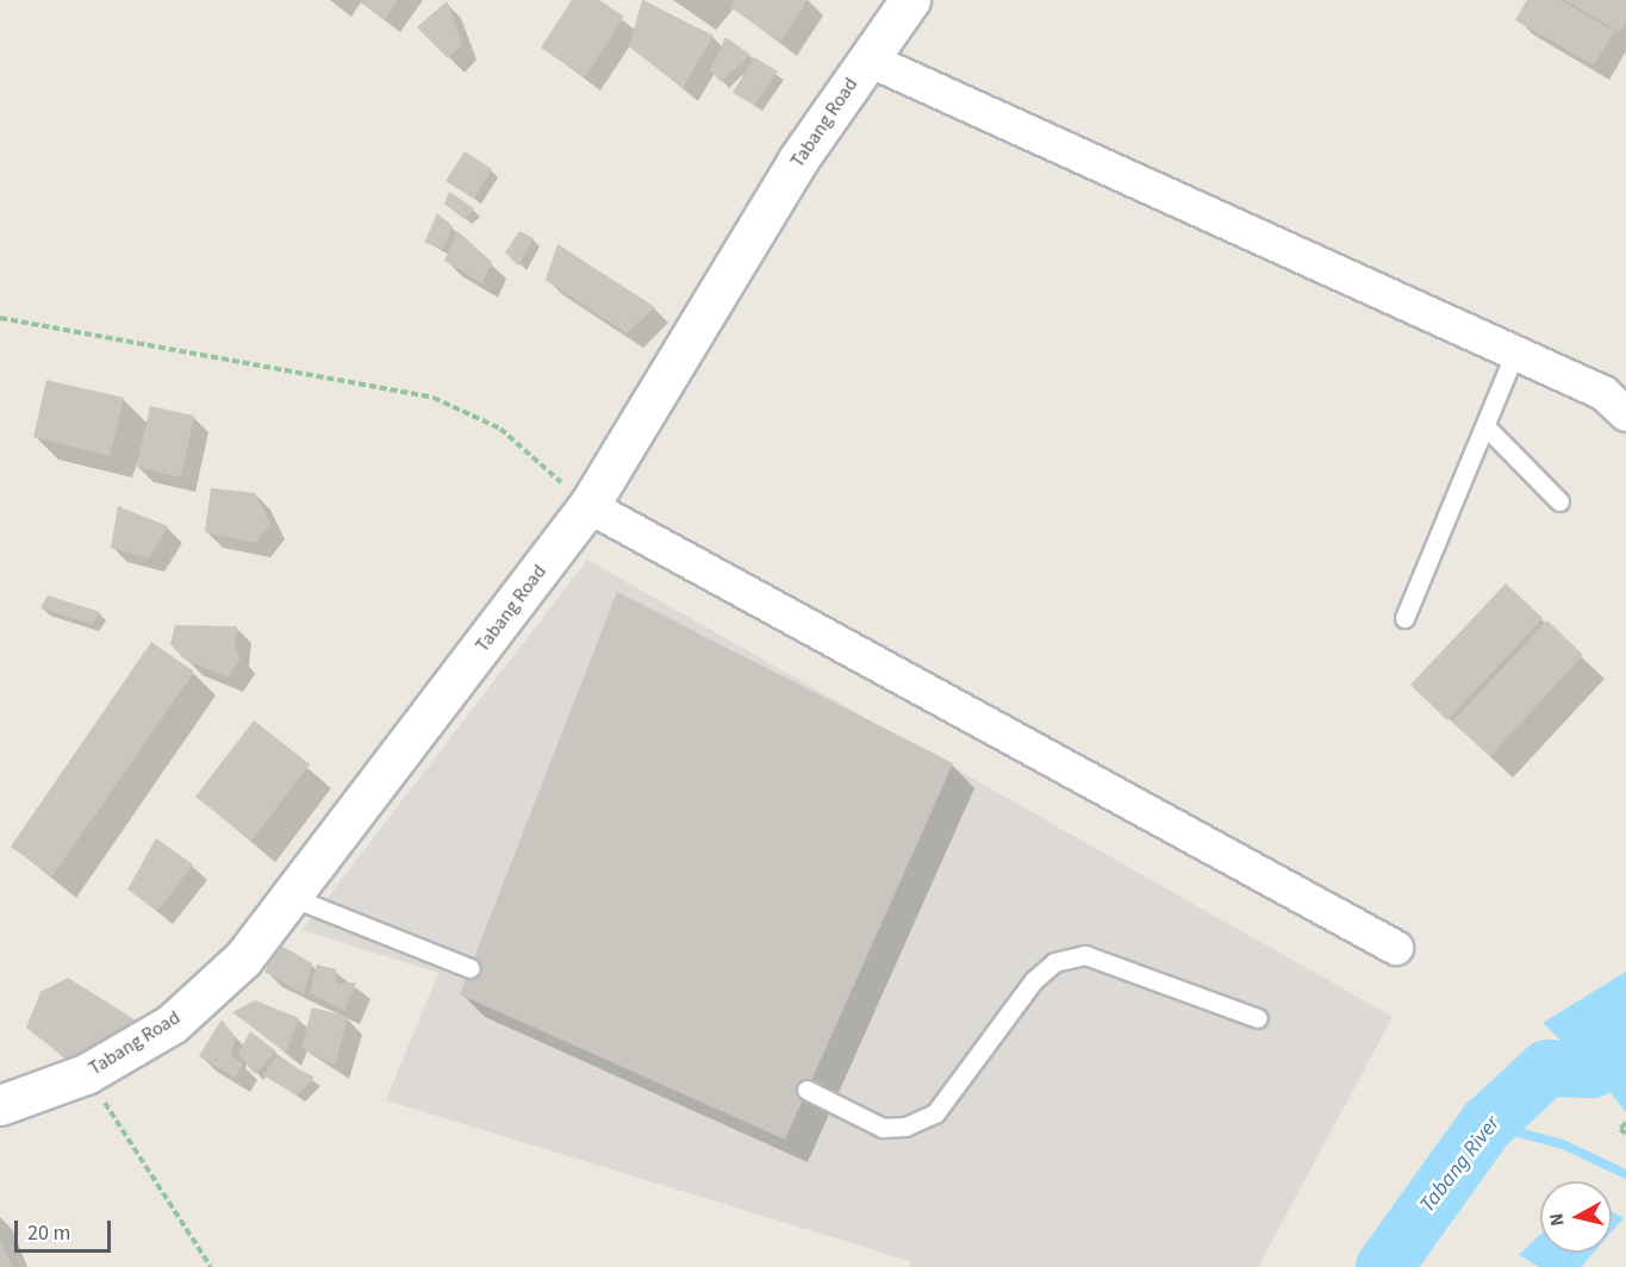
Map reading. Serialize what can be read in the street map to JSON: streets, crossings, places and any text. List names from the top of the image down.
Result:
{
  "streets": {
    "main road": ["Tabang Road"]
  },
  "water": ["Tabang River"],
  "scale_bar": "20 m",
  "north": "left"
}
